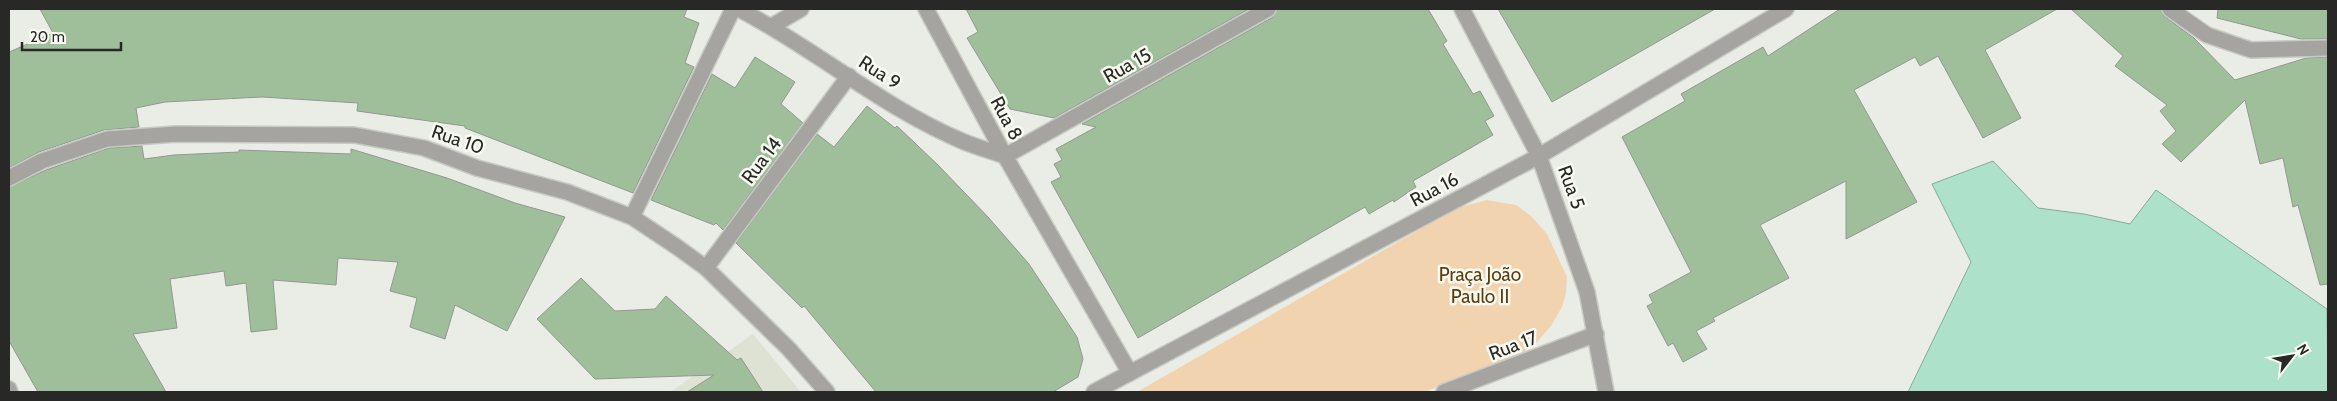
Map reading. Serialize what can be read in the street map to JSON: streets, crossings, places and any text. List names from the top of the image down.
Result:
{
  "streets": {
    "street": [
      "Rua 15",
      "Rua 9",
      "Rua 8",
      "Rua 10",
      "Rua 14",
      "Rua 5",
      "Rua 16",
      "Rua 17"
    ]
  },
  "crossings": [
    ["Rua 15", "Rua 9"],
    ["Rua 15", "Rua 8"],
    ["Rua 9", "Rua 8"],
    ["Rua 9", "Rua 14"],
    ["Rua 8", "Rua 16"],
    ["Rua 10", "Rua 14"],
    ["Rua 5", "Rua 16"],
    ["Rua 5", "Rua 17"]
  ],
  "parks": ["Praça João Paulo II"],
  "scale_bar": "20 m",
  "north": "top right"
}
